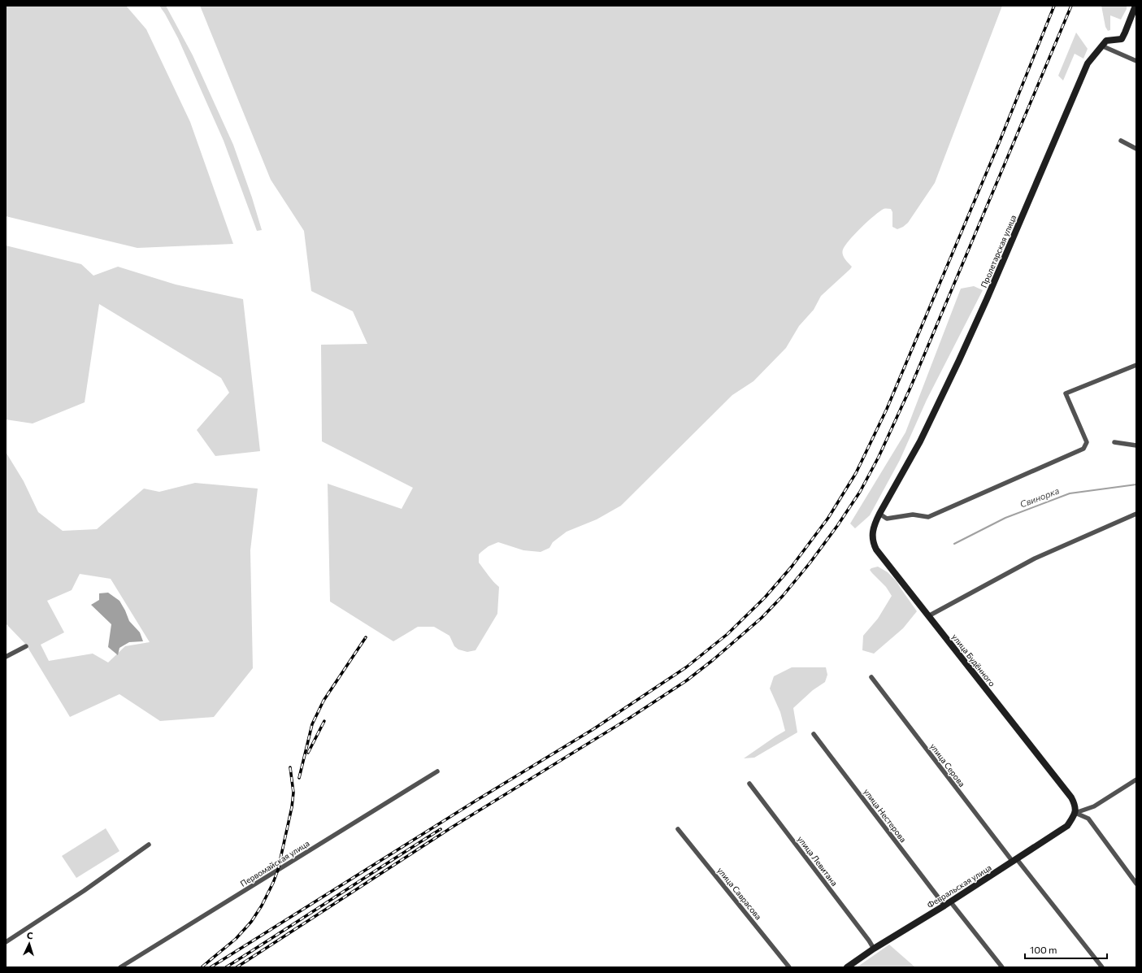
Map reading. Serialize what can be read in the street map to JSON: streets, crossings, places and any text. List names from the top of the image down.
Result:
{
  "streets": {
    "main road": ["Пролетарская улица", "улица Будённого", "Февральская улица"],
    "street": [
      "улица Серова",
      "улица Нестерова",
      "улица Левитана",
      "Первомайская улица",
      "улица Саврасова"
    ]
  },
  "crossings": [
    ["Пролетарская улица", "улица Будённого"],
    ["улица Будённого", "Февральская улица"],
    ["улица Серова", "Февральская улица"],
    ["улица Нестерова", "Февральская улица"],
    ["улица Левитана", "Февральская улица"]
  ],
  "water": ["Свинорка"],
  "scale_bar": "100 m",
  "north": "top"
}
